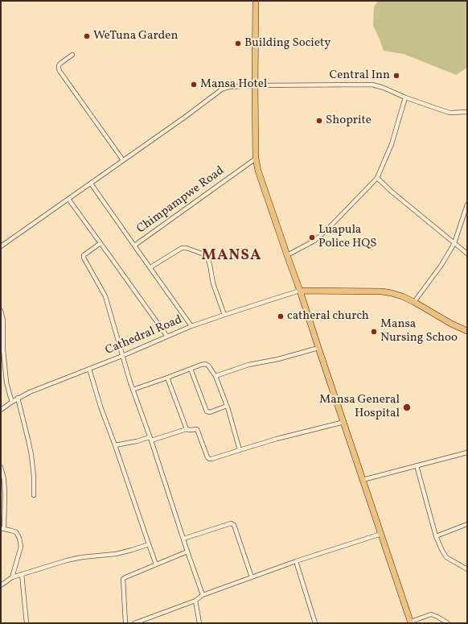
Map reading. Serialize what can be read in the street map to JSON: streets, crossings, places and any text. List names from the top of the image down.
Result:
{
  "streets": {
    "street": ["Chimpampwe Road", "Cathedral Road"]
  },
  "crossings": [
    ["Chimpampwe Road", "Cathedral Road"]
  ],
  "districts": ["MANSA"],
  "places": [
    "WeTuna Garden",
    "Building Society",
    "Central Inn",
    "Mansa Hotel",
    "Shoprite",
    "Luapula Police HQS",
    "catheral church",
    "Mansa Nursing Schoo",
    "Mansa General Hospital"
  ]
}
